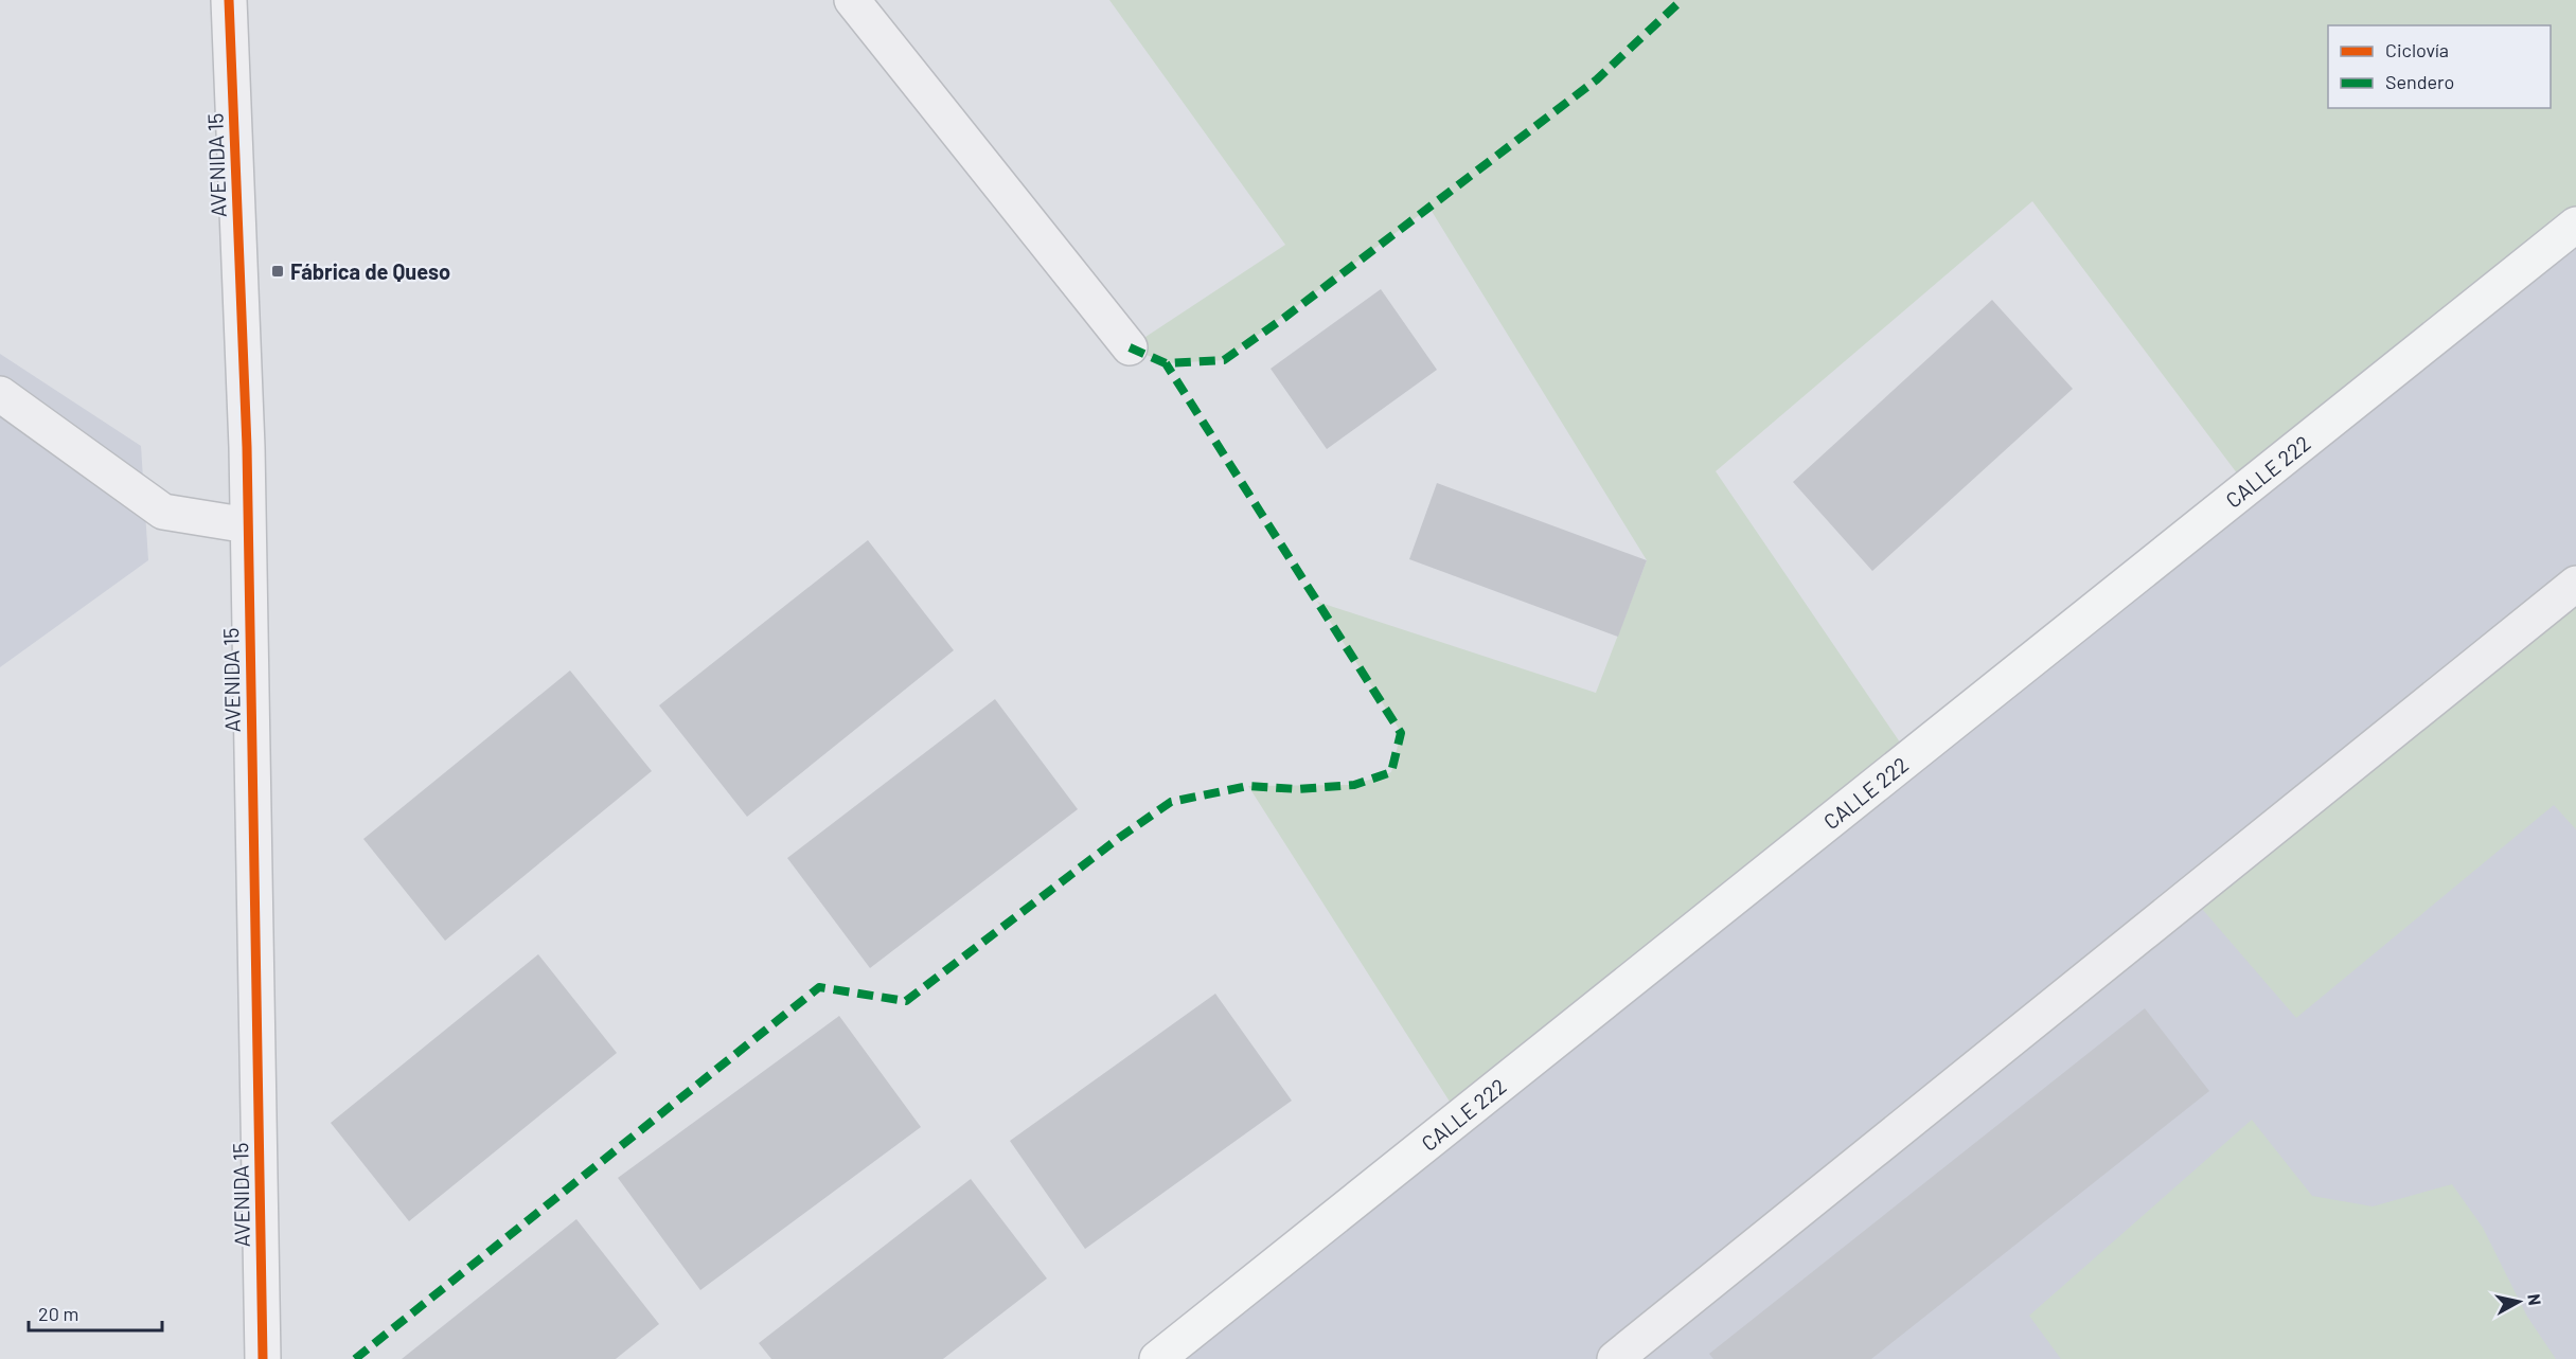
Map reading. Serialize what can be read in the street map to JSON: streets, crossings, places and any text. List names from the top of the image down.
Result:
{
  "streets": {
    "main road": ["CALLE 222"],
    "street": ["AVENIDA 15"]
  },
  "places": {
    "transit": ["Fábrica de Queso"]
  },
  "legend": ["Ciclovía", "Sendero"],
  "scale_bar": "20 m",
  "north": "right"
}
